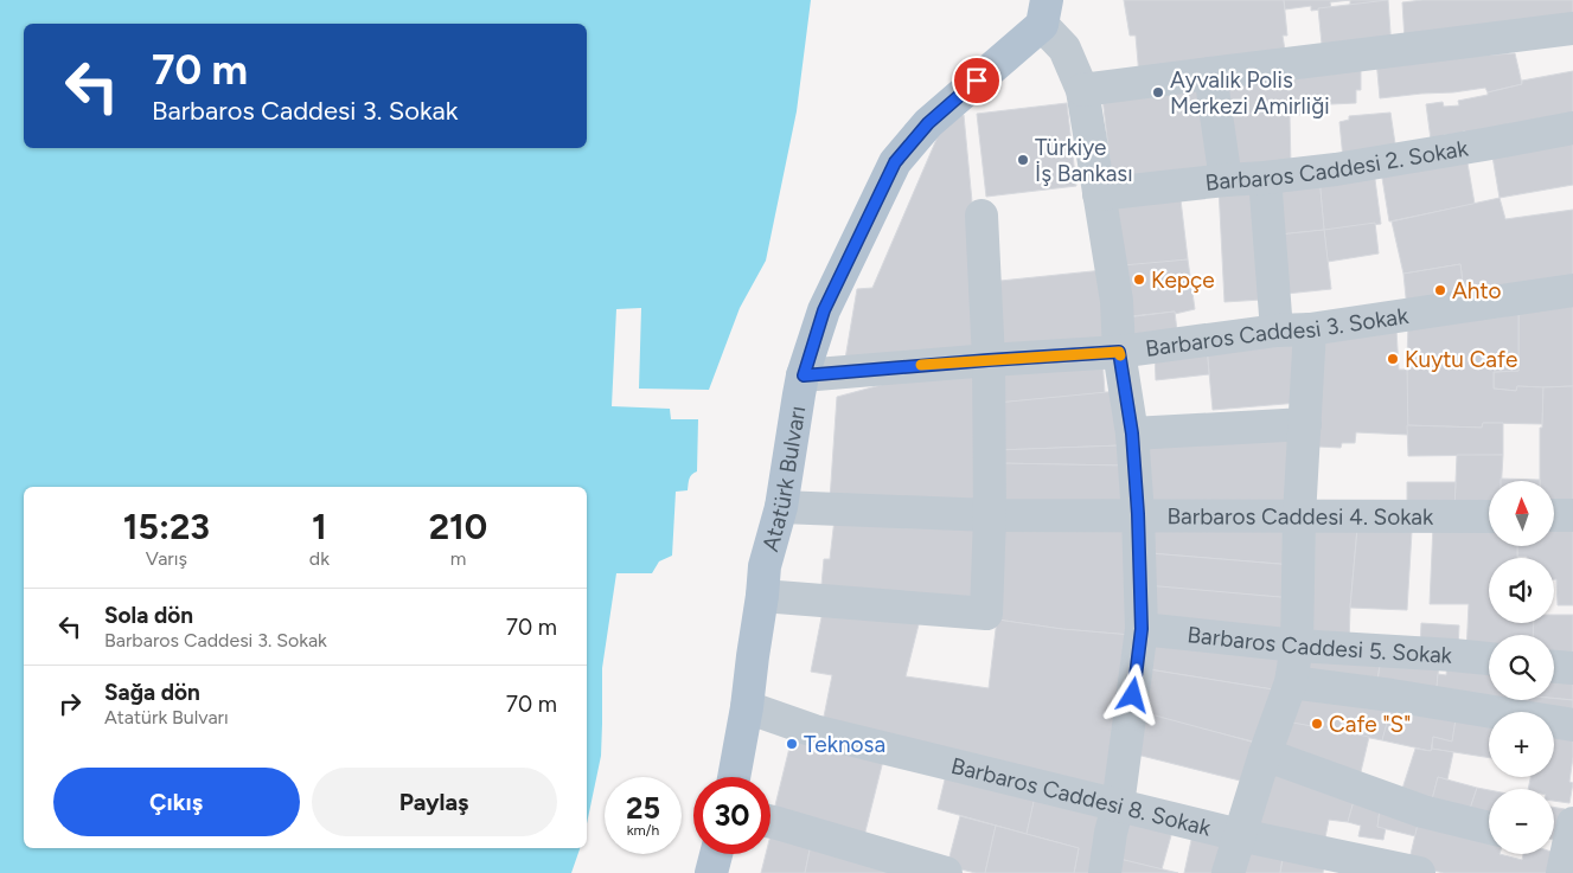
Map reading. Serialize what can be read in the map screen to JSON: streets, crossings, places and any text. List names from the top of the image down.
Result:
{
  "streets": {
    "main road": ["Atatürk Bulvarı"],
    "street": [
      "Barbaros Caddesi 2. Sokak",
      "Barbaros Caddesi 3. Sokak",
      "Barbaros Caddesi 4. Sokak",
      "Barbaros Caddesi 5. Sokak",
      "Barbaros Caddesi 8. Sokak"
    ]
  },
  "crossings": [
    ["Barbaros Caddesi 3. Sokak", "Atatürk Bulvarı"],
    ["Atatürk Bulvarı", "Barbaros Caddesi 4. Sokak"],
    ["Atatürk Bulvarı", "Barbaros Caddesi 8. Sokak"]
  ],
  "places": [
    "Ayvalık Polis Merkezi Amirliği",
    "Türkiye İş Bankası",
    "Kepçe",
    "Ahto",
    "Kuytu Cafe",
    "Cafe \"S\"",
    "Teknosa"
  ],
  "north": "top",
  "page": {
    "turn": ["70 m", "Barbaros Caddesi 3. Sokak"],
    "map_buttons": ["+", "−"],
    "eta": [
      "15:23",
      "Varış",
      "1",
      "dk",
      "210",
      "m"
    ],
    "list": [
      {
        "name": "Sola dön",
        "note": "Barbaros Caddesi 3. Sokak",
        "value": "70 m"
      },
      {
        "name": "Sağa dön",
        "note": "Atatürk Bulvarı",
        "value": "70 m"
      }
    ],
    "buttons": ["Çıkış", "Paylaş"],
    "speed": "25 km/h",
    "limit": "30"
  }
}
